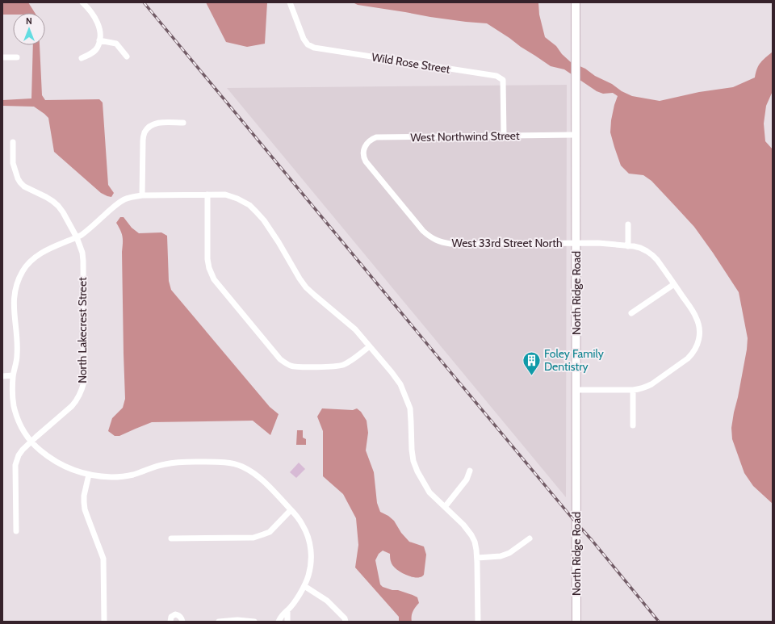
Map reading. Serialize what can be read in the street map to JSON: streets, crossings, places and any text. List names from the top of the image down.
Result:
{
  "streets": {
    "main road": ["North Ridge Road"],
    "street": [
      "Wild Rose Street",
      "West Northwind Street",
      "West 33rd Street North",
      "North Lakecrest Street"
    ]
  },
  "crossings": [
    ["Wild Rose Street", "West Northwind Street"],
    ["West Northwind Street", "West 33rd Street North"],
    ["West Northwind Street", "North Ridge Road"],
    ["West 33rd Street North", "North Ridge Road"]
  ],
  "places": {
    "building": ["Foley Family Dentistry"]
  },
  "north": "top"
}
